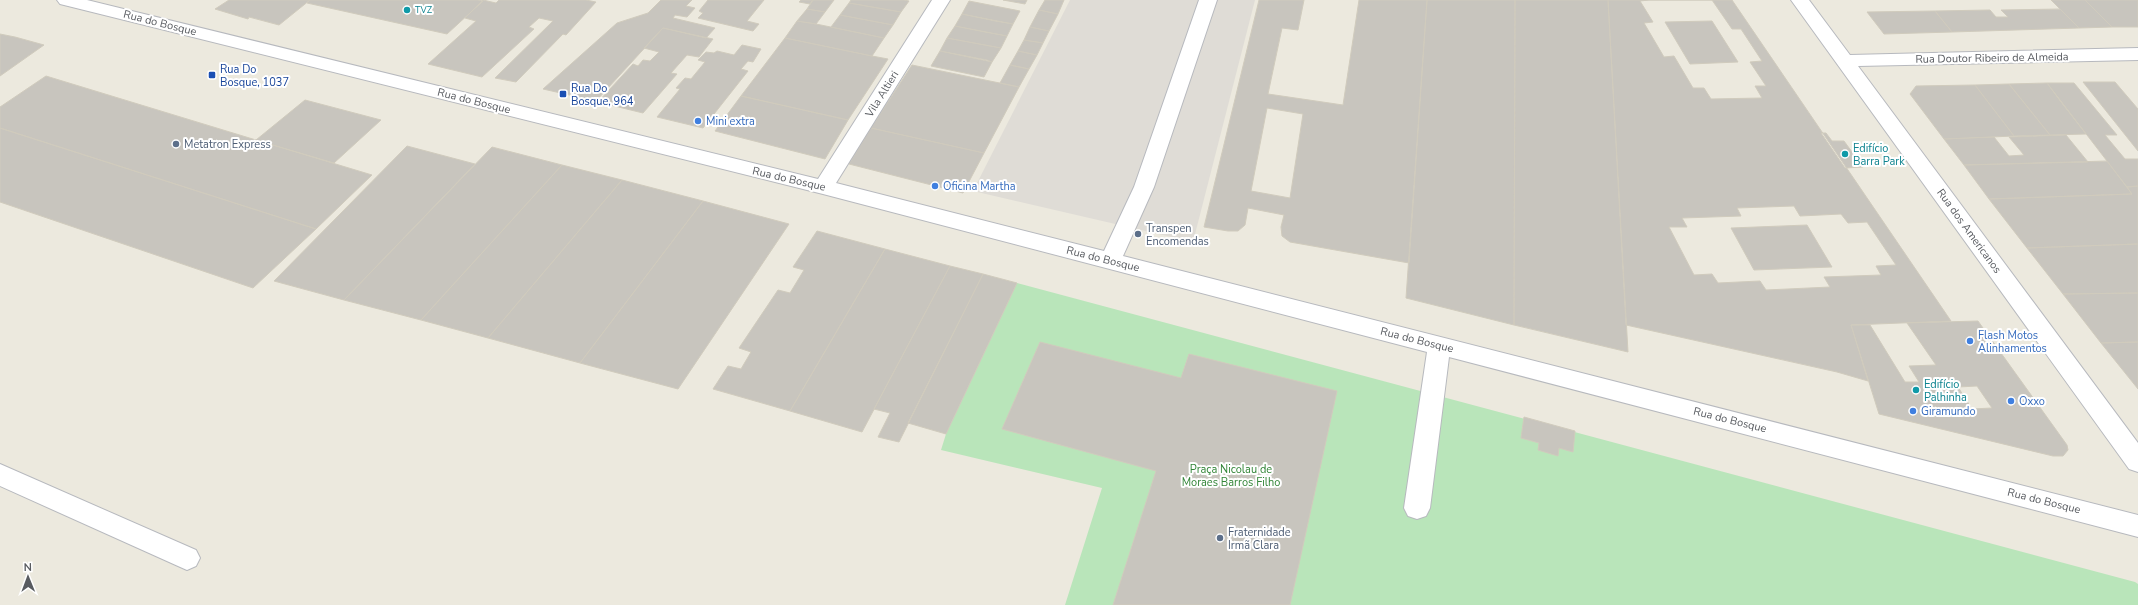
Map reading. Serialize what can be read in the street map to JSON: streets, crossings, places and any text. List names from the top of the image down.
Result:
{
  "streets": {
    "street": [
      "Rua do Bosque",
      "Rua Doutor Ribeiro de Almeida",
      "Vila Altieri",
      "Rua dos Americanos"
    ]
  },
  "crossings": [
    ["Rua do Bosque", "Vila Altieri"],
    ["Rua Doutor Ribeiro de Almeida", "Rua dos Americanos"]
  ],
  "parks": ["Praça Nicolau de Moraes Barros Filho"],
  "places": {
    "other": [
      "TVZ",
      "Mini extra",
      "Metatron Express",
      "Edifício Barra Park",
      "Oficina Martha",
      "Transpen Encomendas",
      "Flash Motos Alinhamentos",
      "Edifício Palhinha",
      "Oxxo",
      "Giramundo",
      "Fraternidade Irmã Clara"
    ],
    "transit": ["Rua Do Bosque, 1037", "Rua Do Bosque, 964"]
  },
  "north": "top"
}
